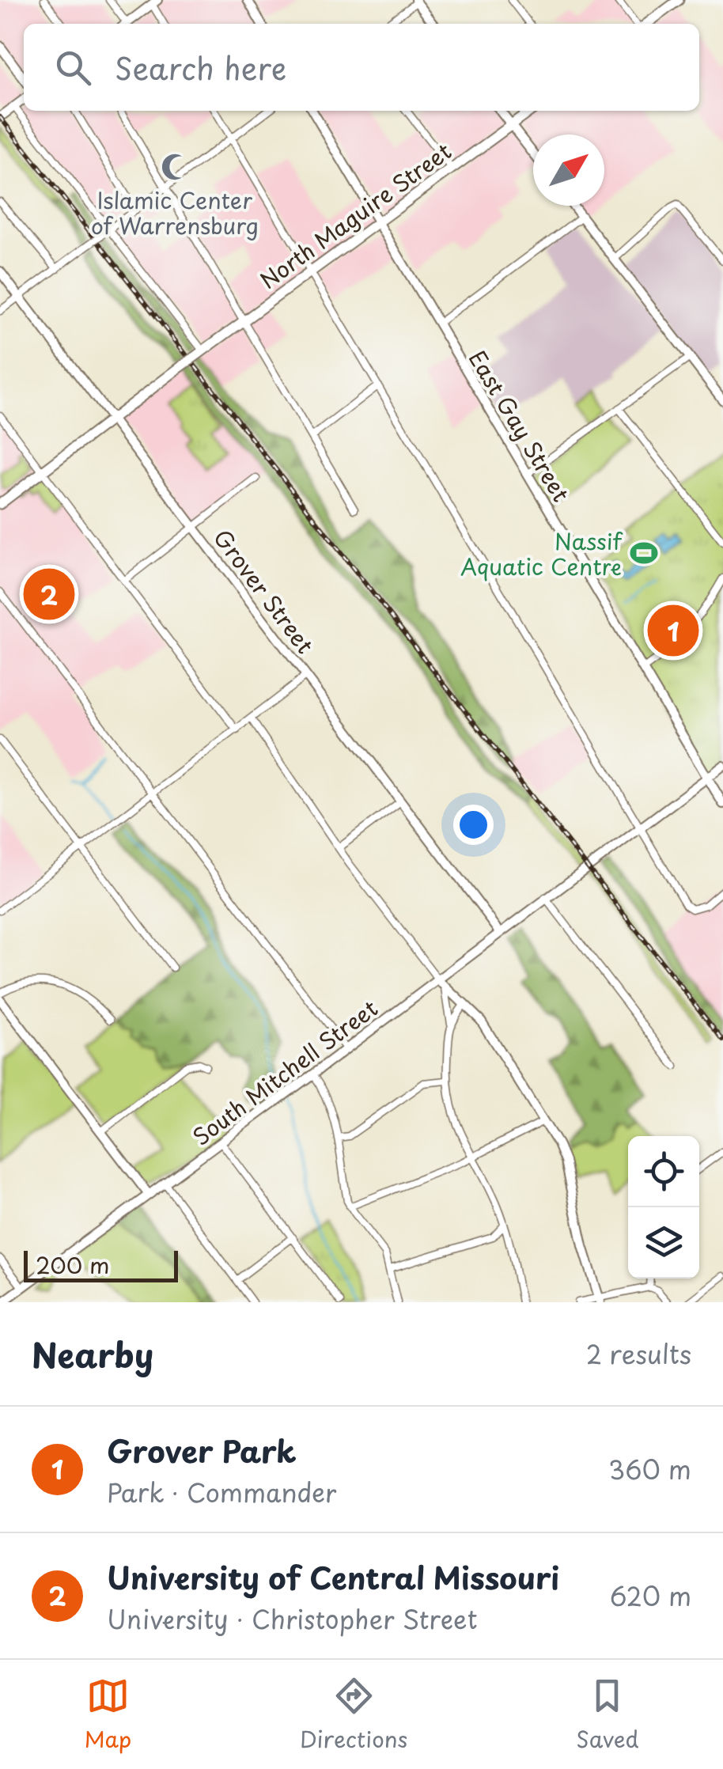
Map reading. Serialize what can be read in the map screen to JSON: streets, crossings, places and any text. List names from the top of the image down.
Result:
{
  "streets": {
    "main road": ["North Maguire Street"],
    "street": ["East Gay Street", "Grover Street", "South Mitchell Street"]
  },
  "crossings": [
    ["North Maguire Street", "East Gay Street"],
    ["North Maguire Street", "Grover Street"],
    ["East Gay Street", "South Mitchell Street"],
    ["Grover Street", "South Mitchell Street"]
  ],
  "places": {
    "mosque": ["Islamic Center of Warrensburg"],
    "sports": ["Nassif Aquatic Centre"]
  },
  "scale_bar": "200 m",
  "north": "top right",
  "page": {
    "search": "Search here",
    "pins": ["2", "1"],
    "scale": "200 m",
    "heading": ["Nearby", "2 results"],
    "list": [
      {
        "mark": "1",
        "name": "Grover Park",
        "note": "Park · Commander",
        "value": "360 m"
      },
      {
        "mark": "2",
        "name": "University of Central Missouri",
        "note": "University · Christopher Street",
        "value": "620 m"
      }
    ],
    "nav": ["Map", "Directions", "Saved"]
  }
}
